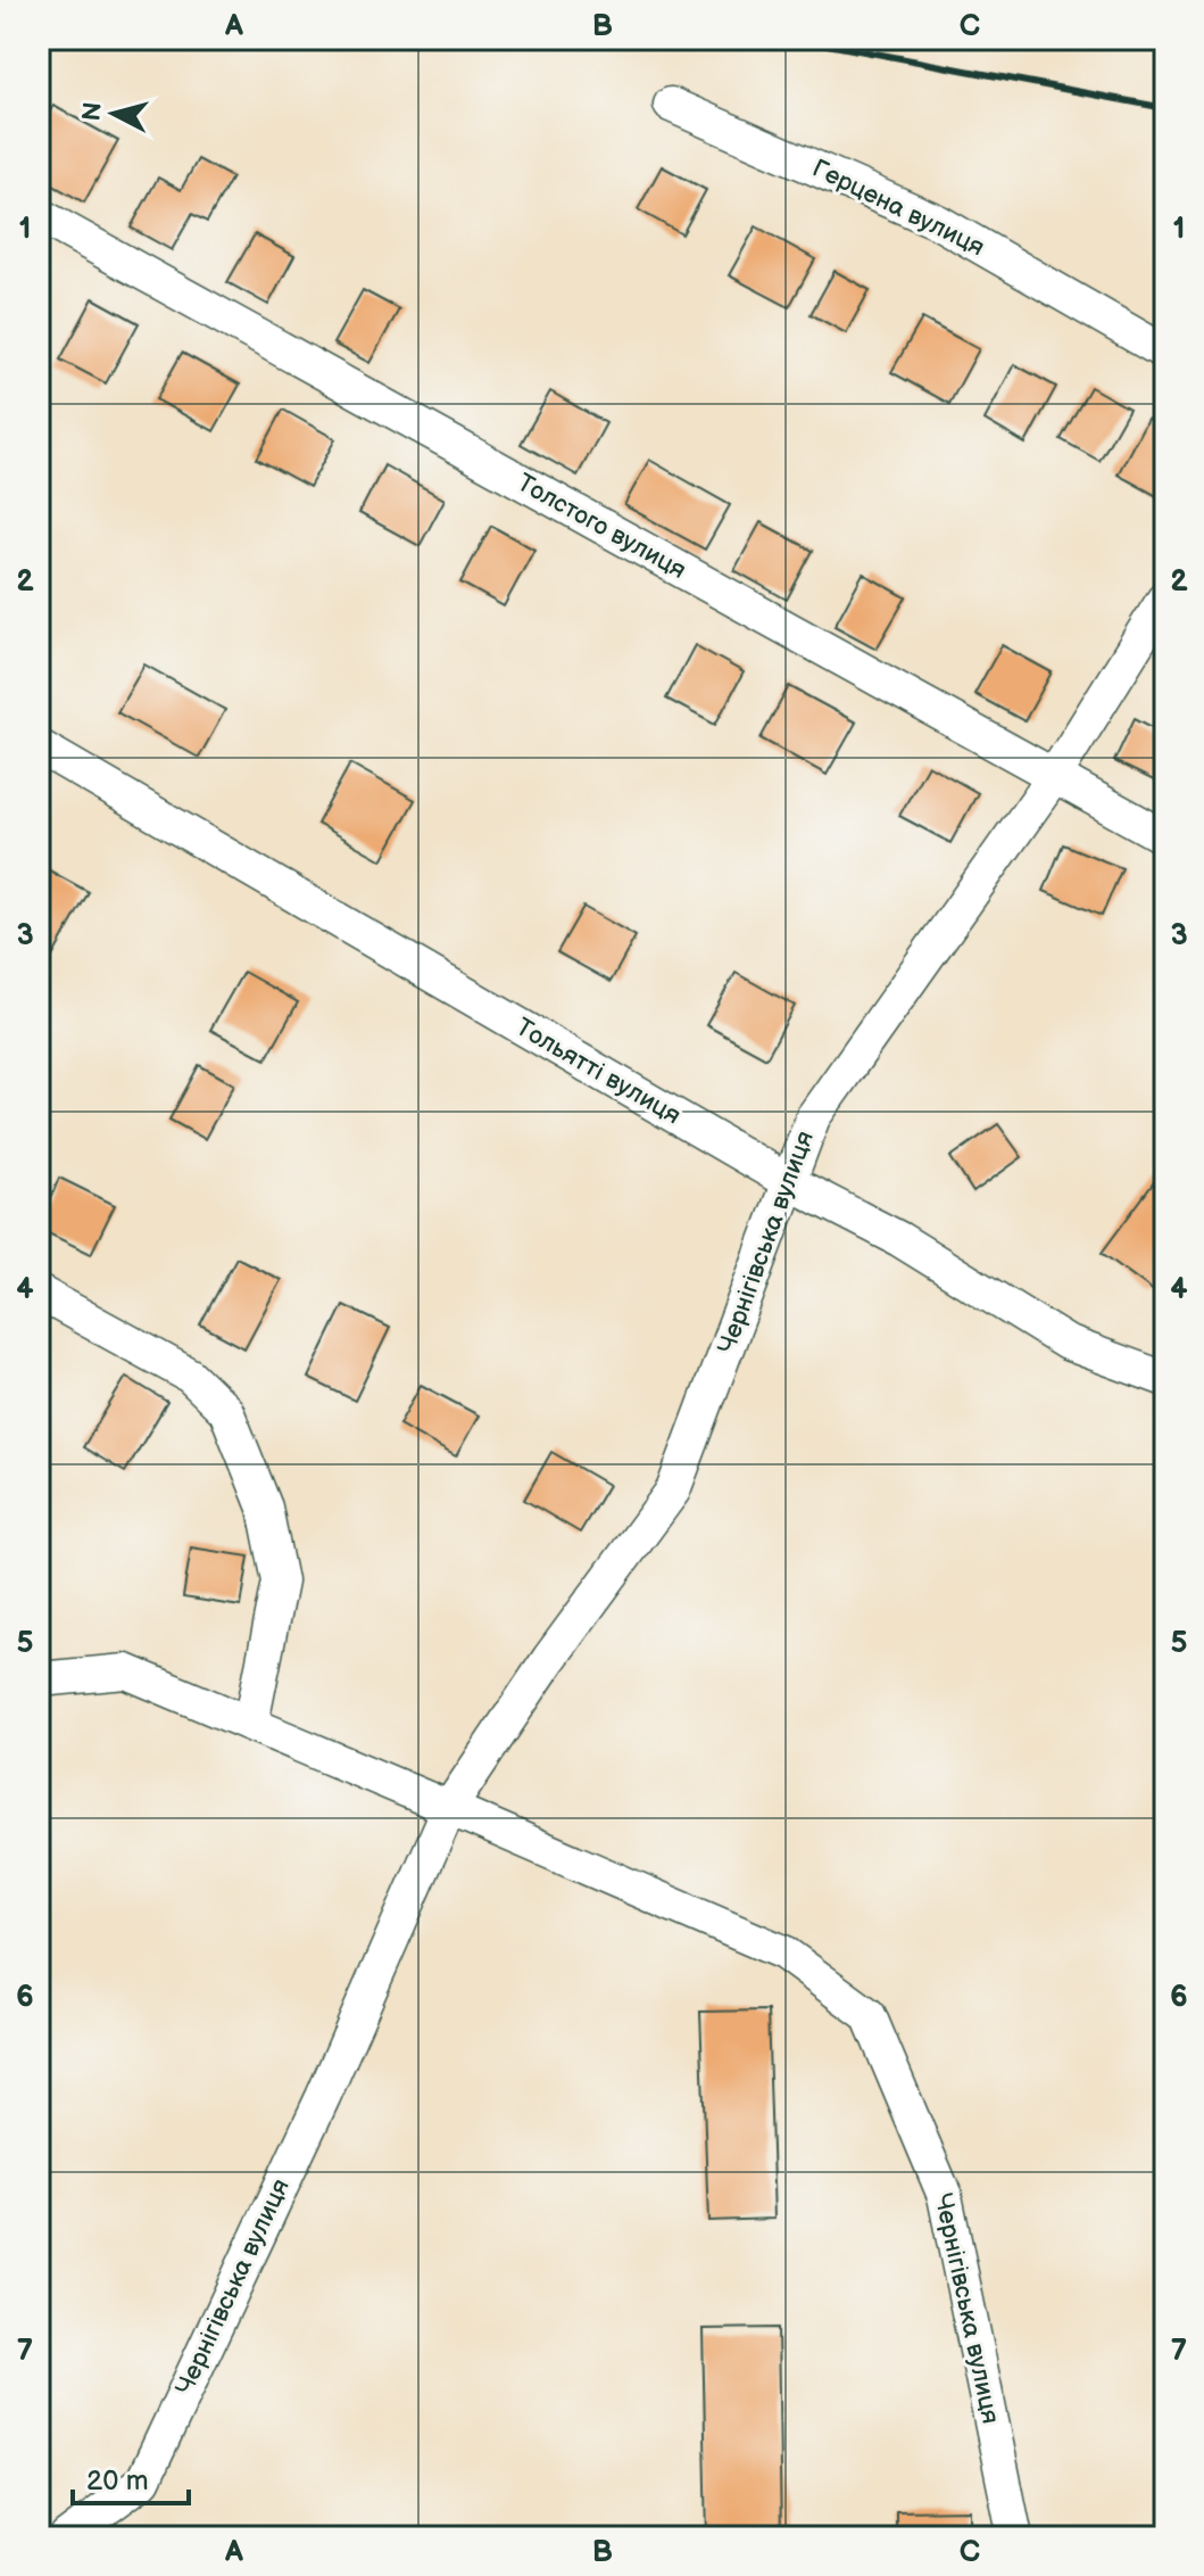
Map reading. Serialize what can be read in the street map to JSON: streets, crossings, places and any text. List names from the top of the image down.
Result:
{
  "streets": {
    "street": [
      "Герцена вулиця",
      "Толстого вулиця",
      "Тольятті вулиця",
      "Чернігівська вулиця"
    ]
  },
  "crossings": [
    ["Толстого вулиця", "Чернігівська вулиця"],
    ["Тольятті вулиця", "Чернігівська вулиця"]
  ],
  "scale_bar": "20 m",
  "north": "left",
  "grid": {
    "columns": ["A", "B", "C"],
    "rows": [
      "1",
      "2",
      "3",
      "4",
      "5",
      "6",
      "7"
    ]
  }
}
